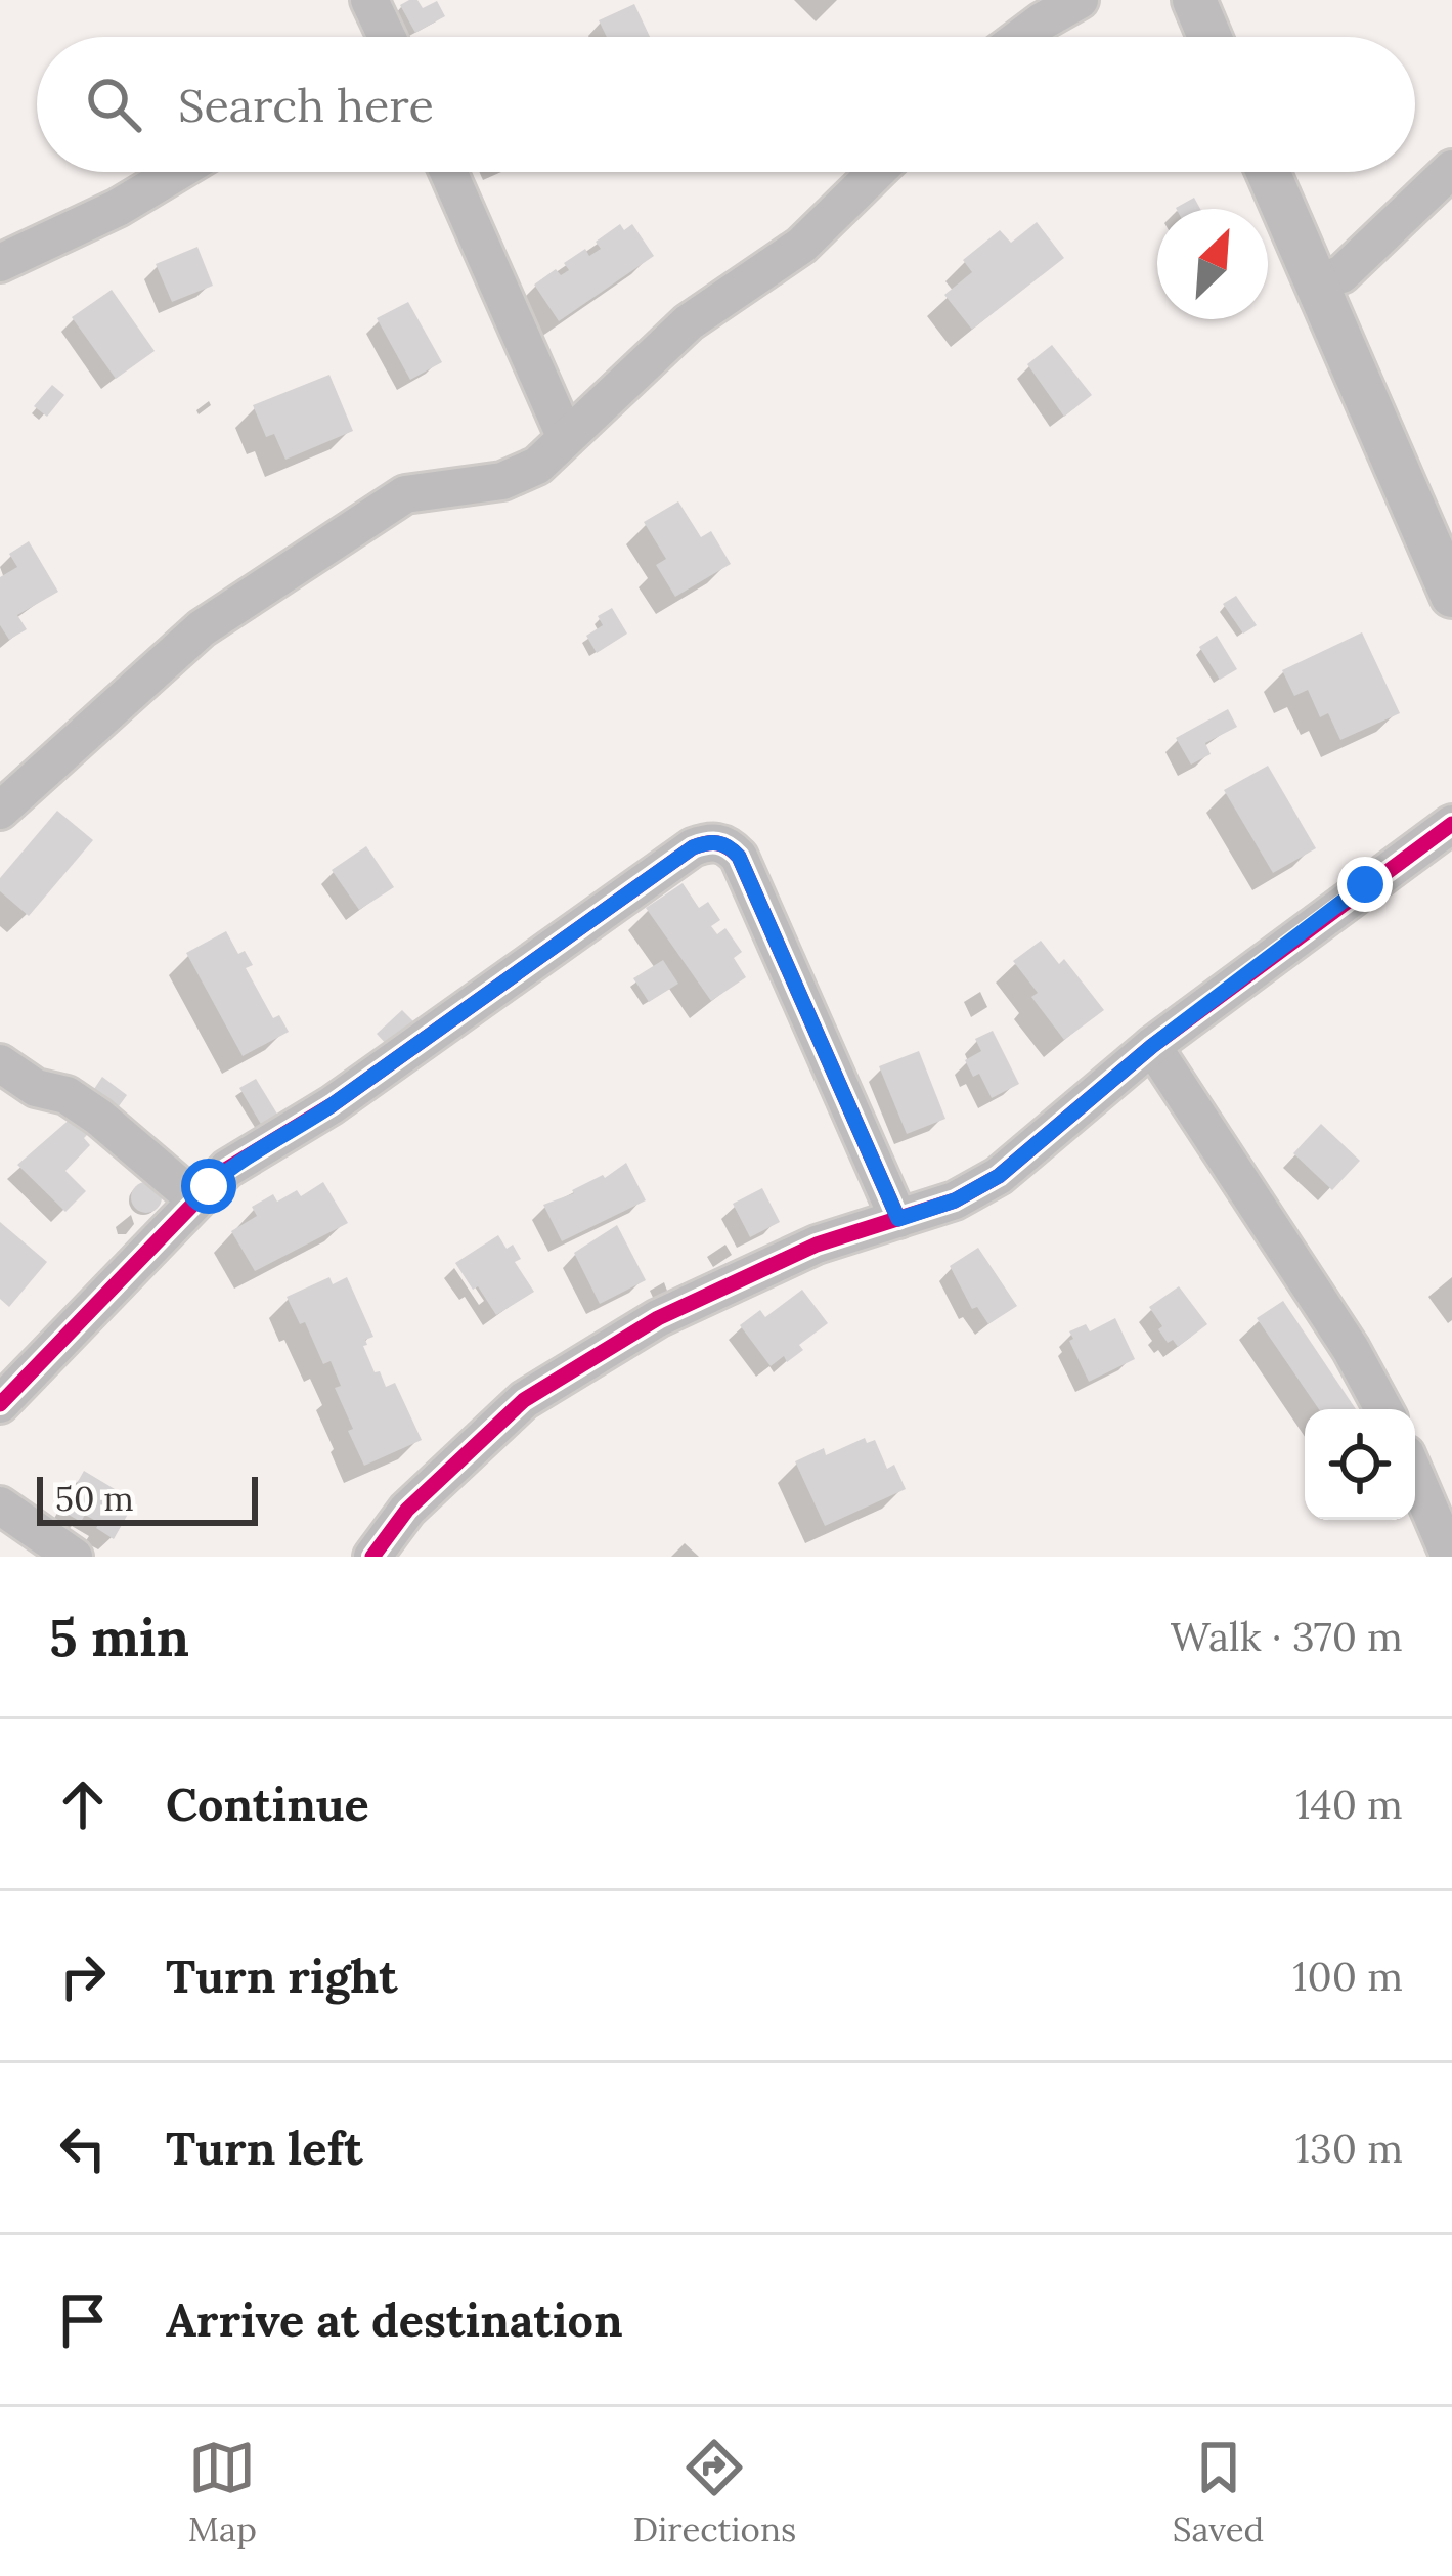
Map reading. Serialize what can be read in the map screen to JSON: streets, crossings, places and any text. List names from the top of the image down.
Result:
{
  "scale_bar": "50 m",
  "north": "top right",
  "page": {
    "search": "Search here",
    "scale": "50 m",
    "heading": ["5 min", "Walk · 370 m"],
    "list": [
      ["Continue", "140 m"],
      ["Turn right", "100 m"],
      ["Turn left", "130 m"],
      "Arrive at destination"
    ],
    "nav": ["Map", "Directions", "Saved"]
  }
}
